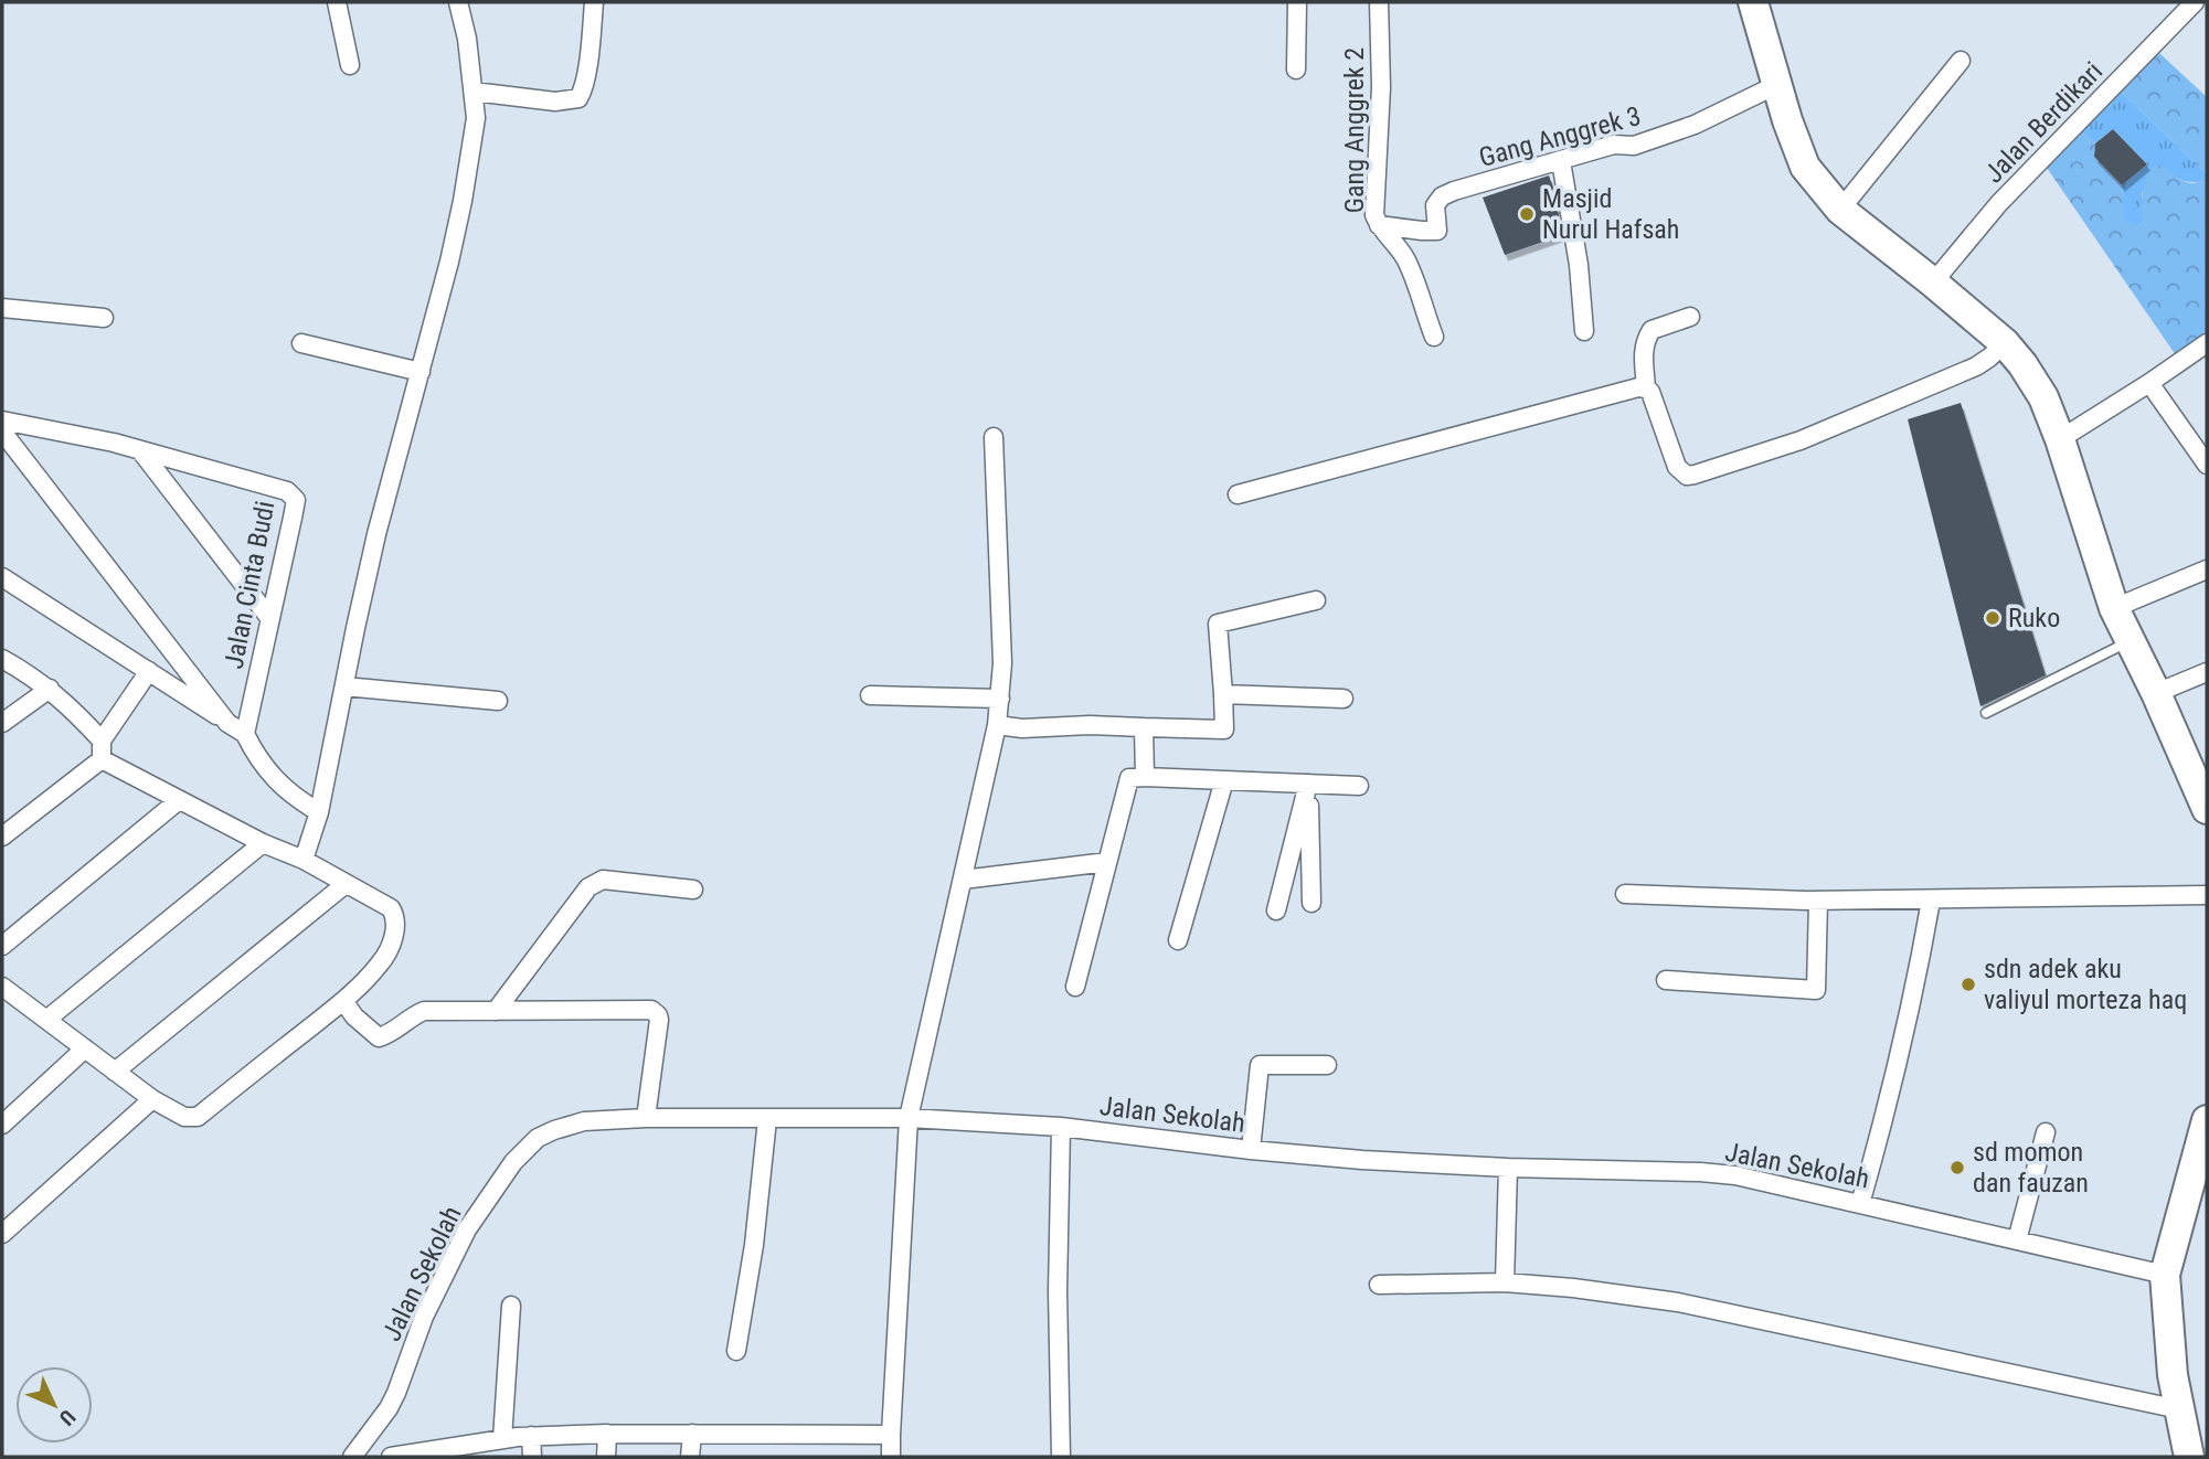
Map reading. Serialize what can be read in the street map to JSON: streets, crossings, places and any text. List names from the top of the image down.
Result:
{
  "streets": {
    "street": [
      "Jalan Berdikari",
      "Gang Anggrek 2",
      "Gang Anggrek 3",
      "Jalan Cinta Budi",
      "Jalan Sekolah"
    ]
  },
  "crossings": [
    ["Gang Anggrek 2", "Gang Anggrek 3"]
  ],
  "places": [
    "Masjid Nurul Hafsah",
    "Ruko",
    "sdn adek aku valiyul morteza haq",
    "sd momon dan fauzan"
  ],
  "north": "bottom right"
}
